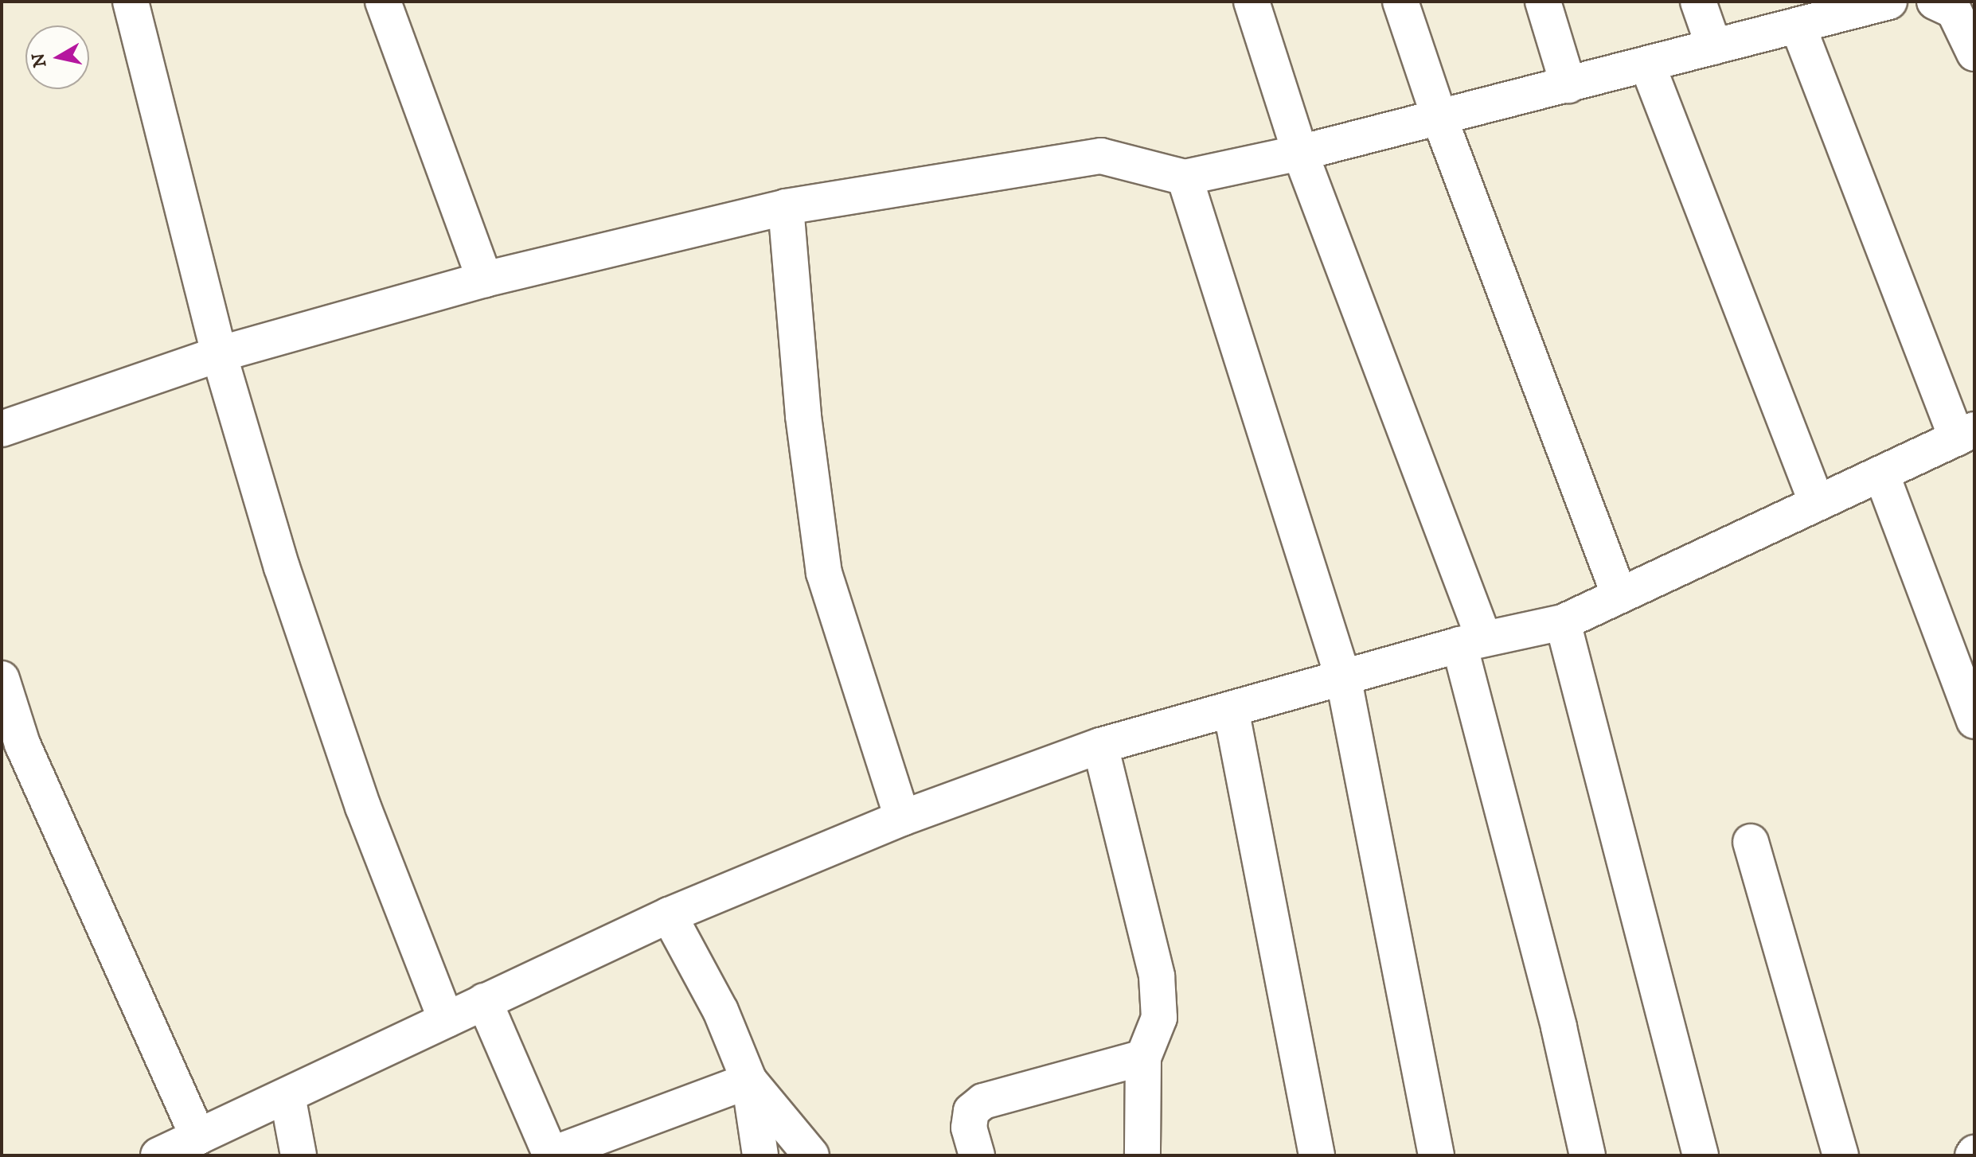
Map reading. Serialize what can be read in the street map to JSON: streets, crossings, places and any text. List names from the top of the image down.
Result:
{
  "north": "left"
}
